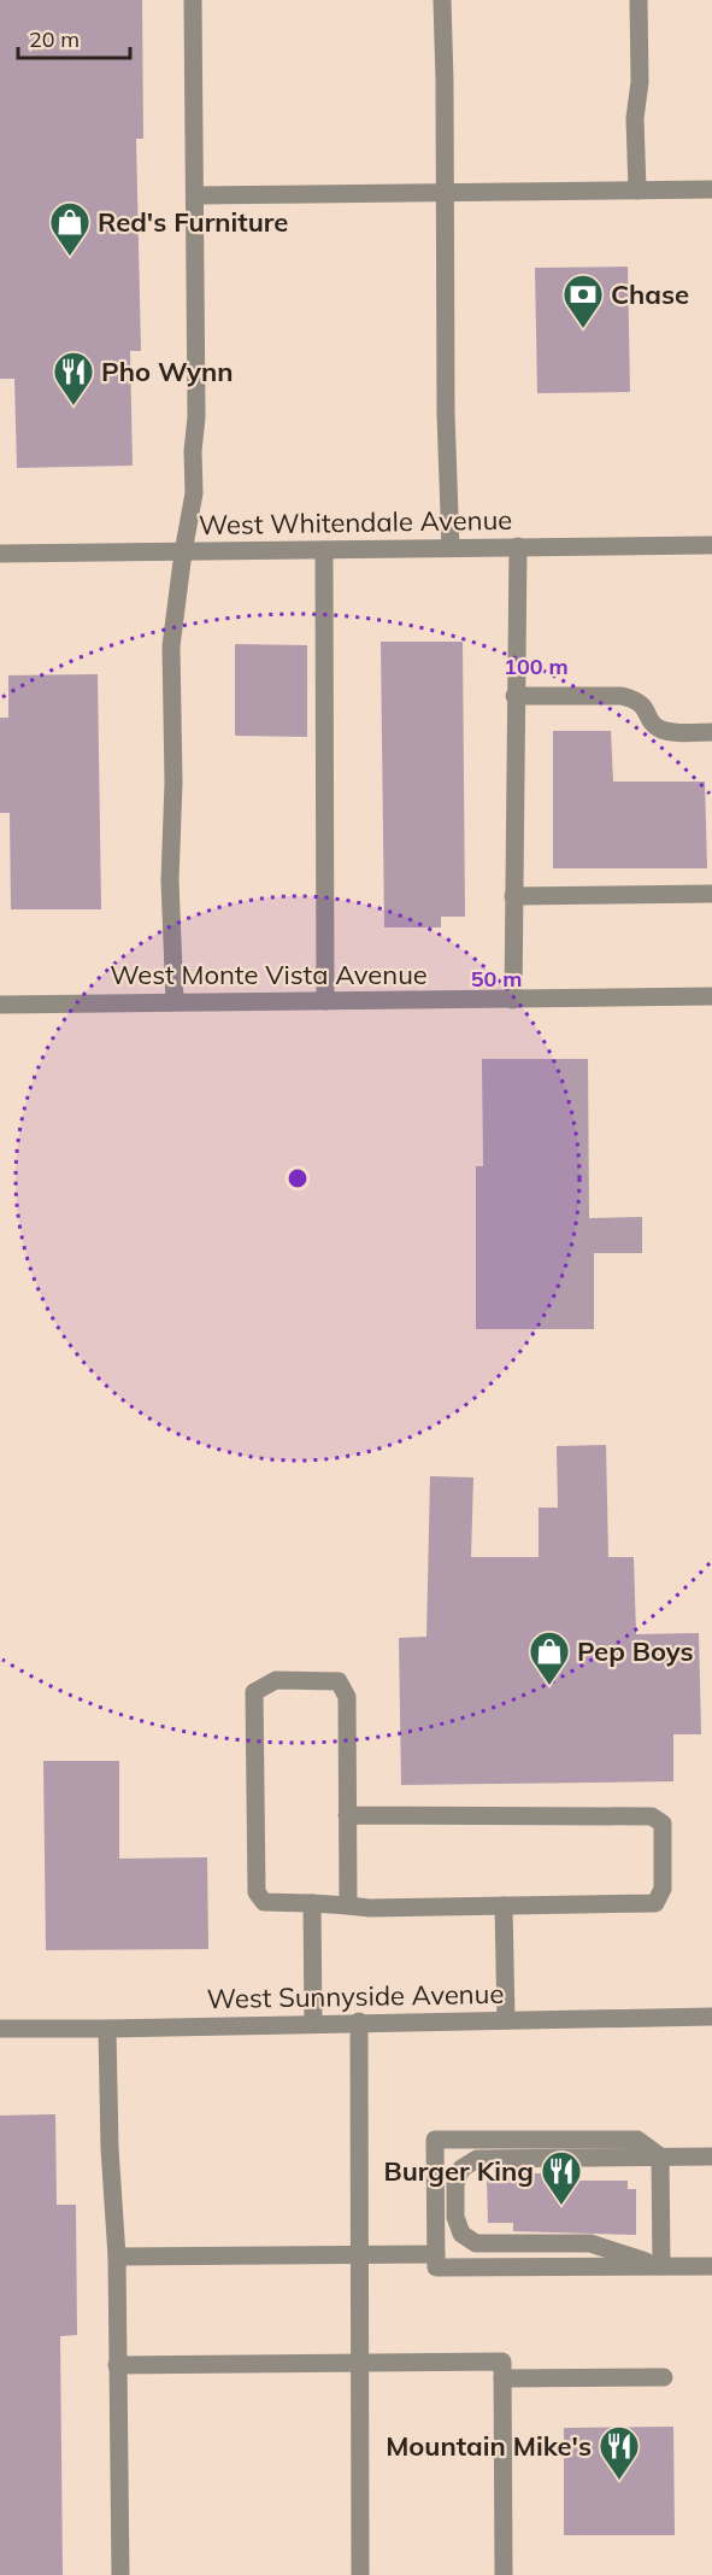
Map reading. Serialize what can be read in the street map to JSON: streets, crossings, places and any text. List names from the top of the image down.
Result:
{
  "streets": {
    "street": ["West Whitendale Avenue", "West Monte Vista Avenue", "West Sunnyside Avenue"]
  },
  "places": {
    "shop": ["Red's Furniture", "Pep Boys"],
    "bank": ["Chase"],
    "restaurant": ["Pho Wynn", "Burger King", "Mountain Mike's"]
  },
  "scale_bar": "20 m",
  "rings": ["100 m", "50 m"]
}
